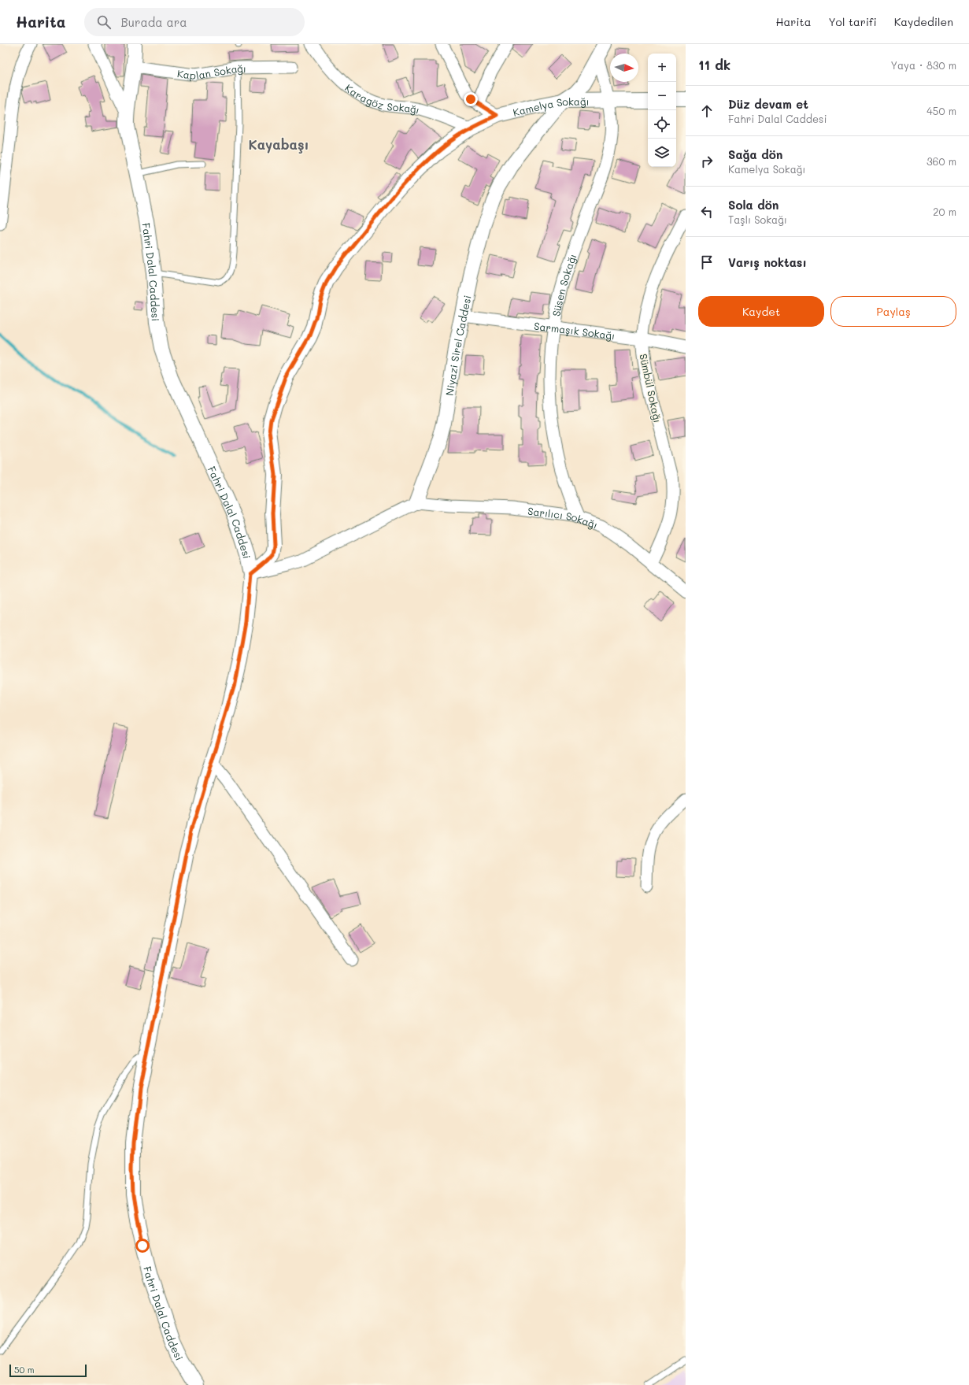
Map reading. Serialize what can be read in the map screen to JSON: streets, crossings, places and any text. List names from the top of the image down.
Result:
{
  "streets": {
    "street": [
      "Kaplan Sokağı",
      "Karagöz Sokağı",
      "Kamelya Sokağı",
      "Fahri Dalal Caddesi",
      "Süsen Sokağı",
      "Sarmaşık Sokağı",
      "Niyazi Sirel Caddesi",
      "Sümbül Sokağı",
      "Sarılıcı Sokağı"
    ]
  },
  "crossings": [
    ["Kaplan Sokağı", "Fahri Dalal Caddesi"],
    ["Karagöz Sokağı", "Kamelya Sokağı"],
    ["Kamelya Sokağı", "Fahri Dalal Caddesi"],
    ["Kamelya Sokağı", "Süsen Sokağı"],
    ["Kamelya Sokağı", "Niyazi Sirel Caddesi"],
    ["Süsen Sokağı", "Sarmaşık Sokağı"],
    ["Süsen Sokağı", "Niyazi Sirel Caddesi"],
    ["Süsen Sokağı", "Sarılıcı Sokağı"],
    ["Sarmaşık Sokağı", "Niyazi Sirel Caddesi"],
    ["Sarmaşık Sokağı", "Sümbül Sokağı"],
    ["Niyazi Sirel Caddesi", "Sarılıcı Sokağı"],
    ["Sümbül Sokağı", "Sarılıcı Sokağı"]
  ],
  "districts": ["Kayabaşı"],
  "scale_bar": "50 m",
  "north": "right",
  "page": {
    "header": "Harita",
    "search": "Burada ara",
    "nav": ["Harita", "Yol tarifi", "Kaydedilen"],
    "heading": ["11 dk", "Yaya · 830 m"],
    "map_buttons": ["+", "−"],
    "list": [
      ["Düz devam et", "Fahri Dalal Caddesi", "450 m"],
      ["Sağa dön", "Kamelya Sokağı", "360 m"],
      ["Sola dön", "Taşlı Sokağı", "20 m"],
      "Varış noktası"
    ],
    "buttons": ["Kaydet", "Paylaş"],
    "scale": "50 m"
  }
}
